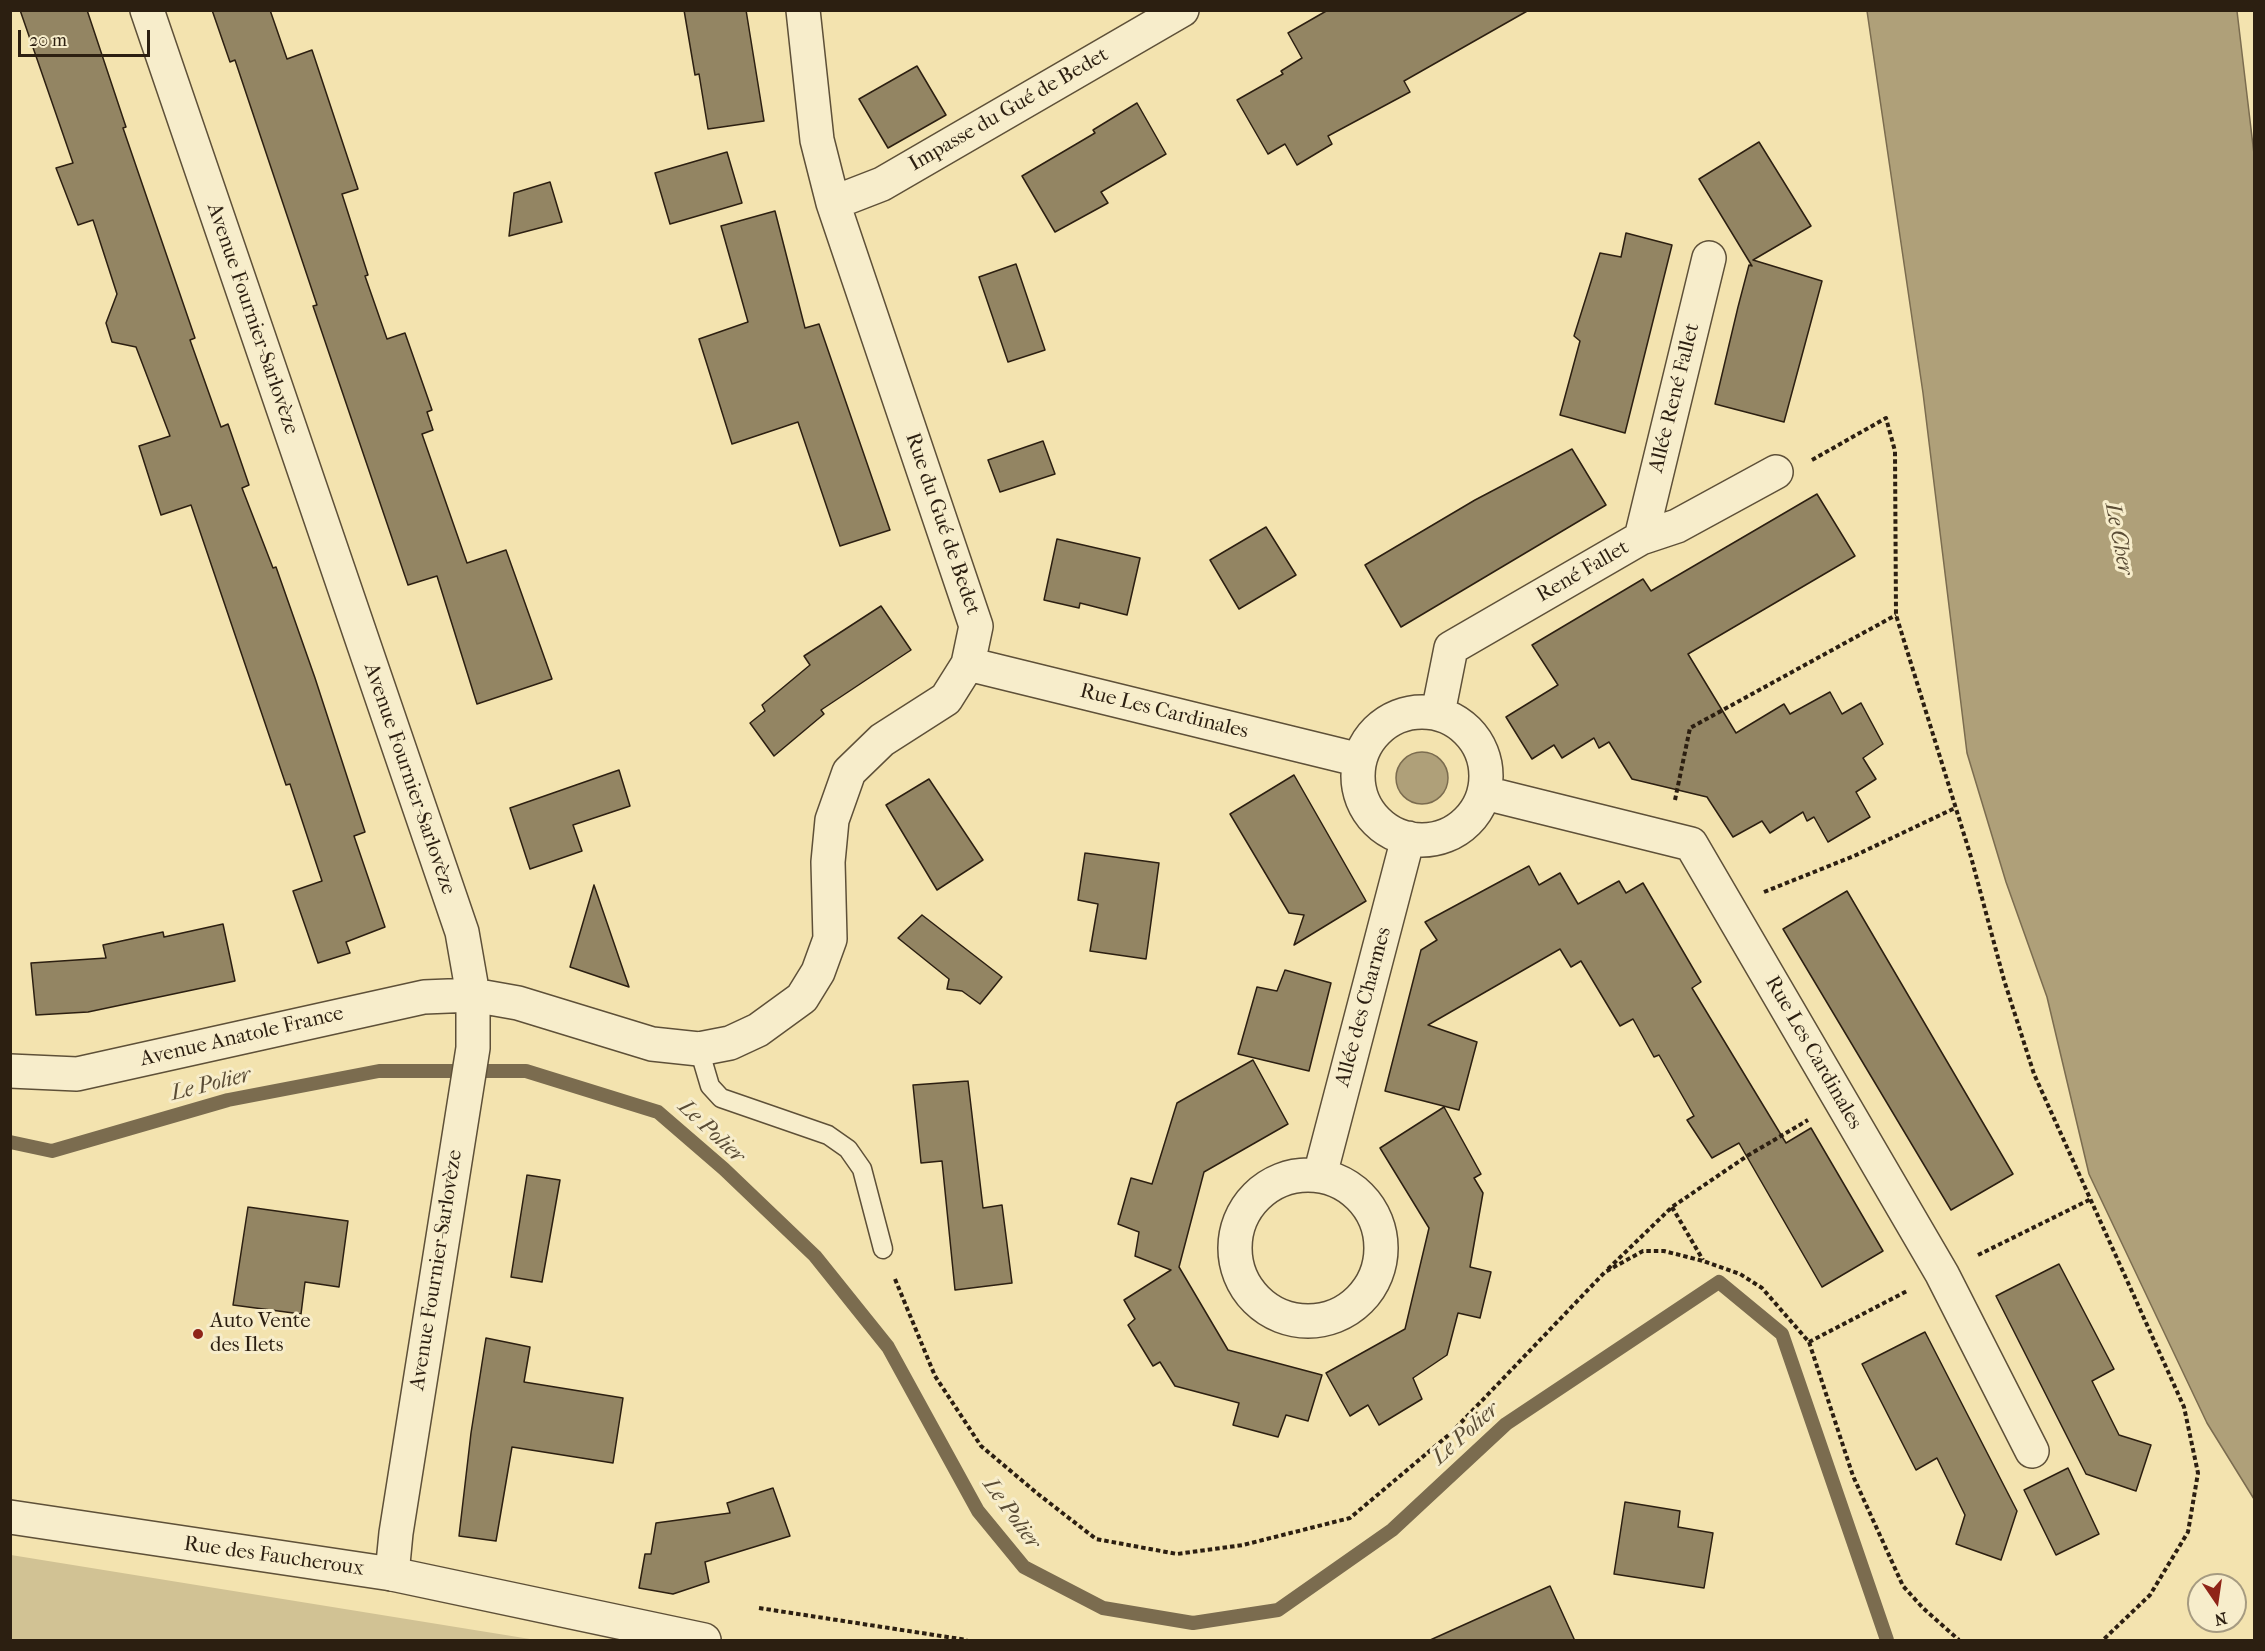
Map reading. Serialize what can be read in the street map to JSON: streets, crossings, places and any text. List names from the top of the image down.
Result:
{
  "streets": {
    "street": [
      "Impasse du Gué de Bedet",
      "Avenue Fournier-Sarlovèze",
      "Allée René Fallet",
      "Rue du Gué de Bedet",
      "René Fallet",
      "Rue Les Cardinales",
      "Allée des Charmes",
      "Avenue Anatole France",
      "Rue des Faucheroux"
    ]
  },
  "crossings": [
    ["Impasse du Gué de Bedet", "Rue du Gué de Bedet"],
    ["Avenue Fournier-Sarlovèze", "Rue du Gué de Bedet"],
    ["Avenue Fournier-Sarlovèze", "Avenue Anatole France"],
    ["Avenue Fournier-Sarlovèze", "Rue des Faucheroux"],
    ["Allée René Fallet", "René Fallet"],
    ["Rue du Gué de Bedet", "Rue Les Cardinales"],
    ["Rue du Gué de Bedet", "Avenue Anatole France"],
    ["René Fallet", "Rue Les Cardinales"],
    ["René Fallet", "Allée des Charmes"],
    ["Rue Les Cardinales", "Allée des Charmes"]
  ],
  "water": ["Le Cher", "Le Polier"],
  "places": ["Auto Vente des Ilets"],
  "scale_bar": "20 m",
  "north": "bottom"
}
